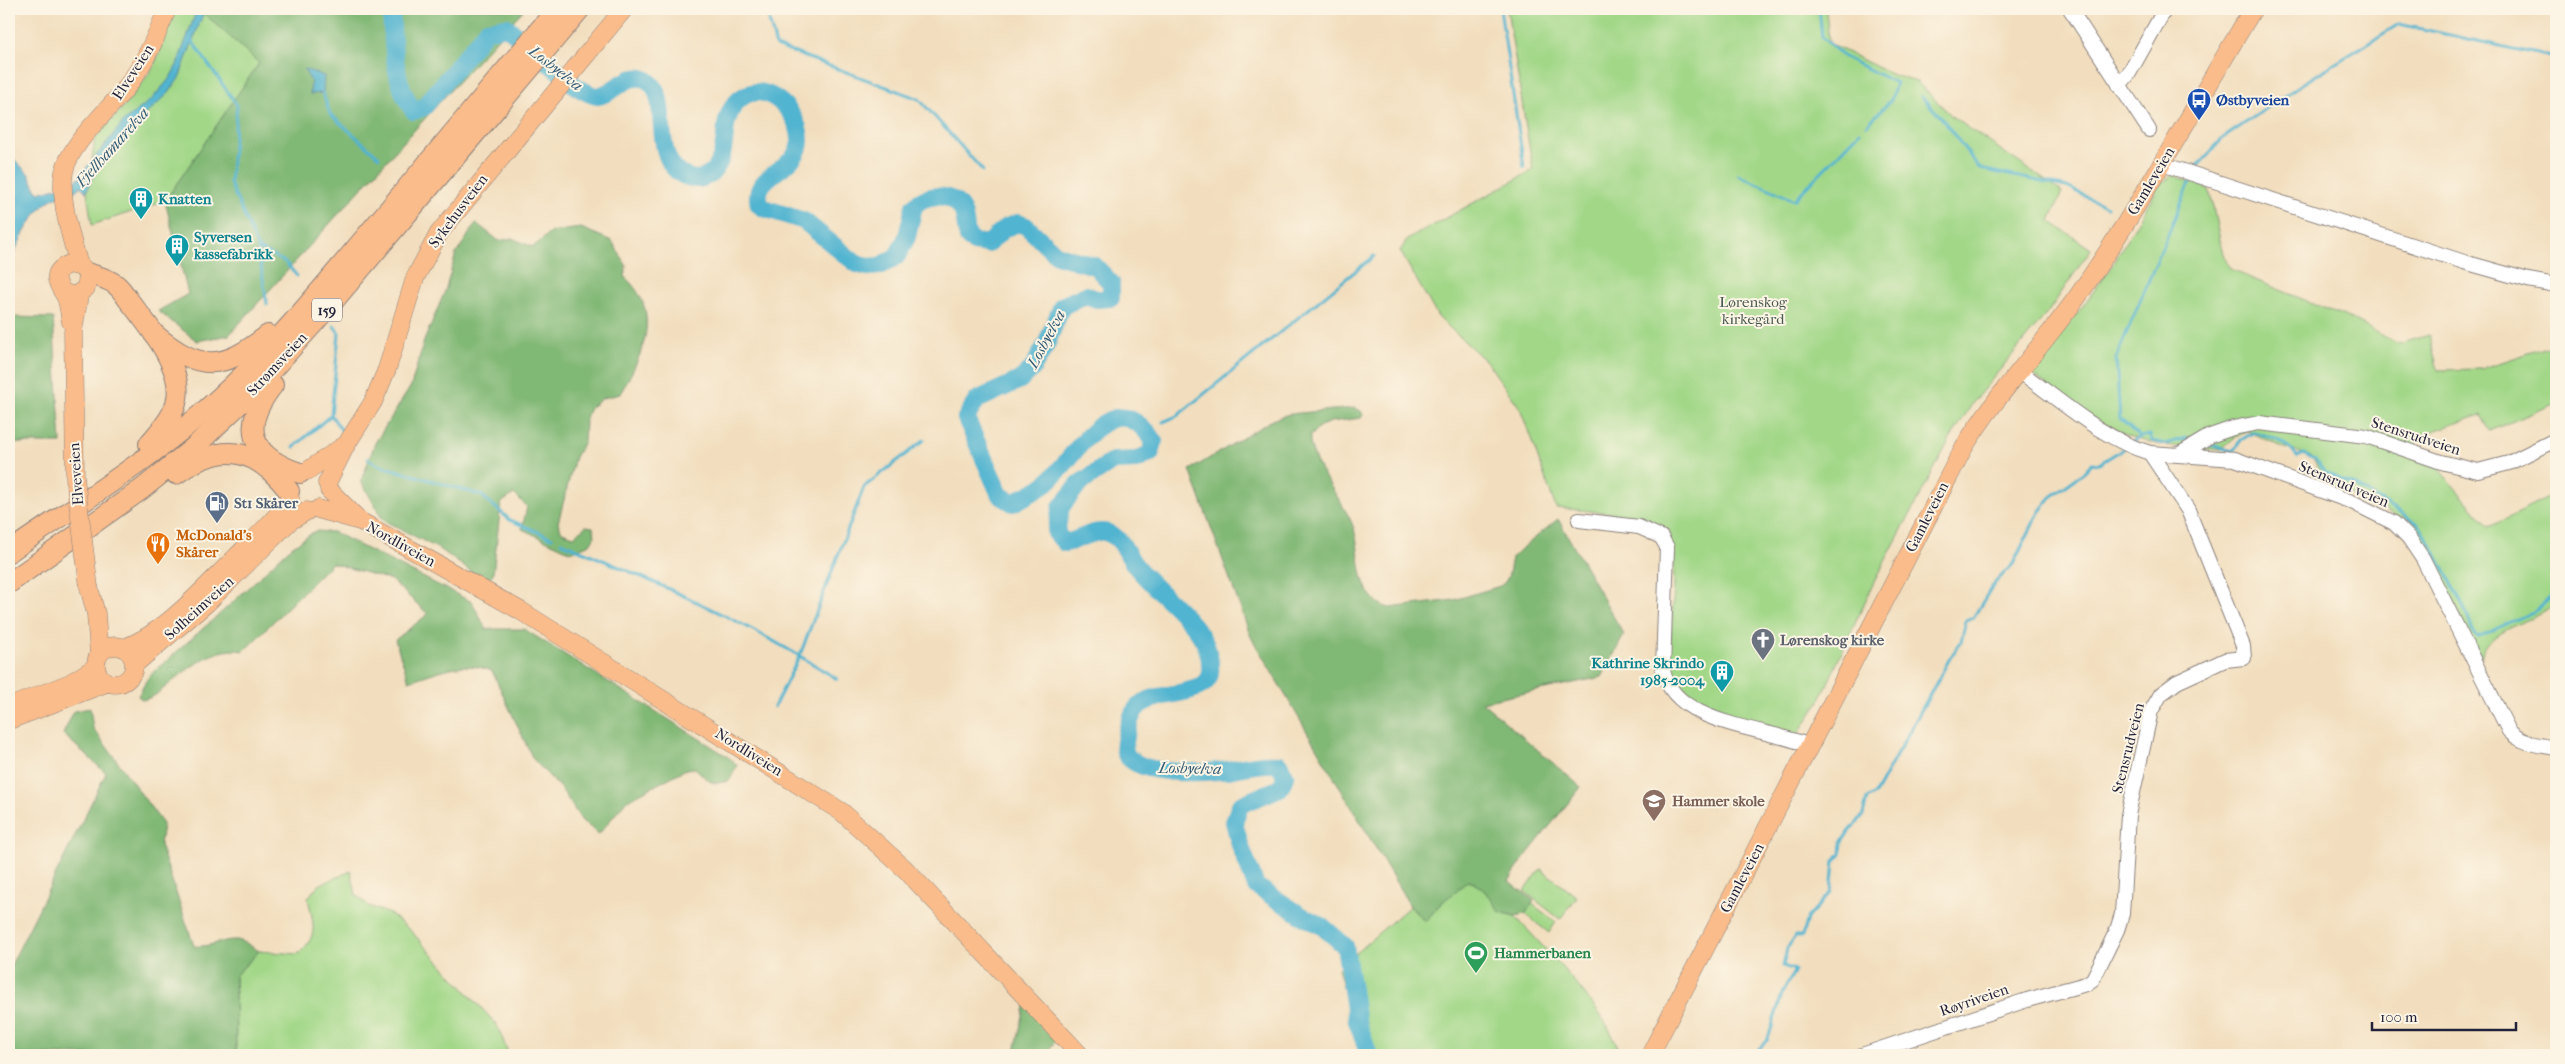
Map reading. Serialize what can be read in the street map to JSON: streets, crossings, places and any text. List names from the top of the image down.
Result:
{
  "streets": {
    "highway": ["159", "Strømsveien"],
    "main road": [
      "Elveveien",
      "Gamleveien",
      "Sykehusveien",
      "Nordliveien",
      "Solheimveien"
    ],
    "street": ["Stensrudveien", "Stensrud veien", "Røyriveien"]
  },
  "crossings": [
    ["Elveveien", "Solheimveien"],
    ["Gamleveien", "Stensrud veien"],
    ["Sykehusveien", "Nordliveien"],
    ["Sykehusveien", "Solheimveien"],
    ["Stensrudveien", "Stensrud veien"],
    ["Stensrudveien", "Røyriveien"],
    ["Nordliveien", "Solheimveien"]
  ],
  "water": ["Losbyelva", "Fjellhamarelva"],
  "parks": ["Lørenskog kirkegård"],
  "places": {
    "bus stop": ["Østbyveien"],
    "building": ["Knatten", "Syversen kassefabrikk", "Kathrine Skrindo 1985-2004"],
    "fuel station": ["St1 Skårer"],
    "restaurant": ["McDonald's Skårer"],
    "church": ["Lørenskog kirke"],
    "school or university": ["Hammer skole"],
    "sports": ["Hammerbanen"]
  },
  "scale_bar": "100 m"
}
